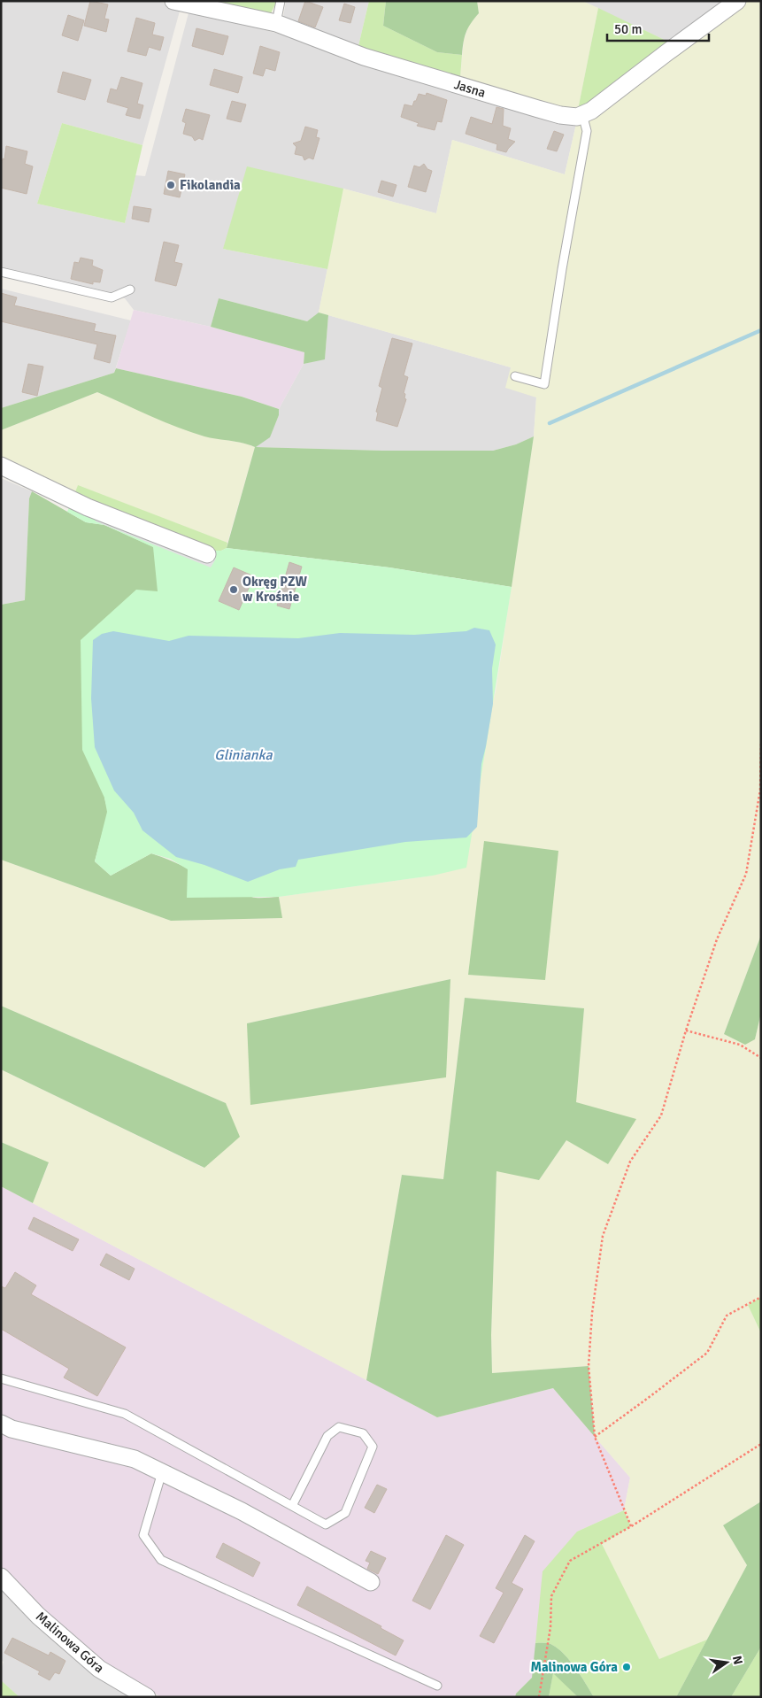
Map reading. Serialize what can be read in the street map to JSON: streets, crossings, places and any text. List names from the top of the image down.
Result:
{
  "streets": {
    "street": ["Jasna", "Malinowa Góra"]
  },
  "water": ["Glinianka"],
  "places": ["Fikolandia", "Okręg PZW w Krośnie", "Malinowa Góra"],
  "scale_bar": "50 m",
  "north": "right"
}
